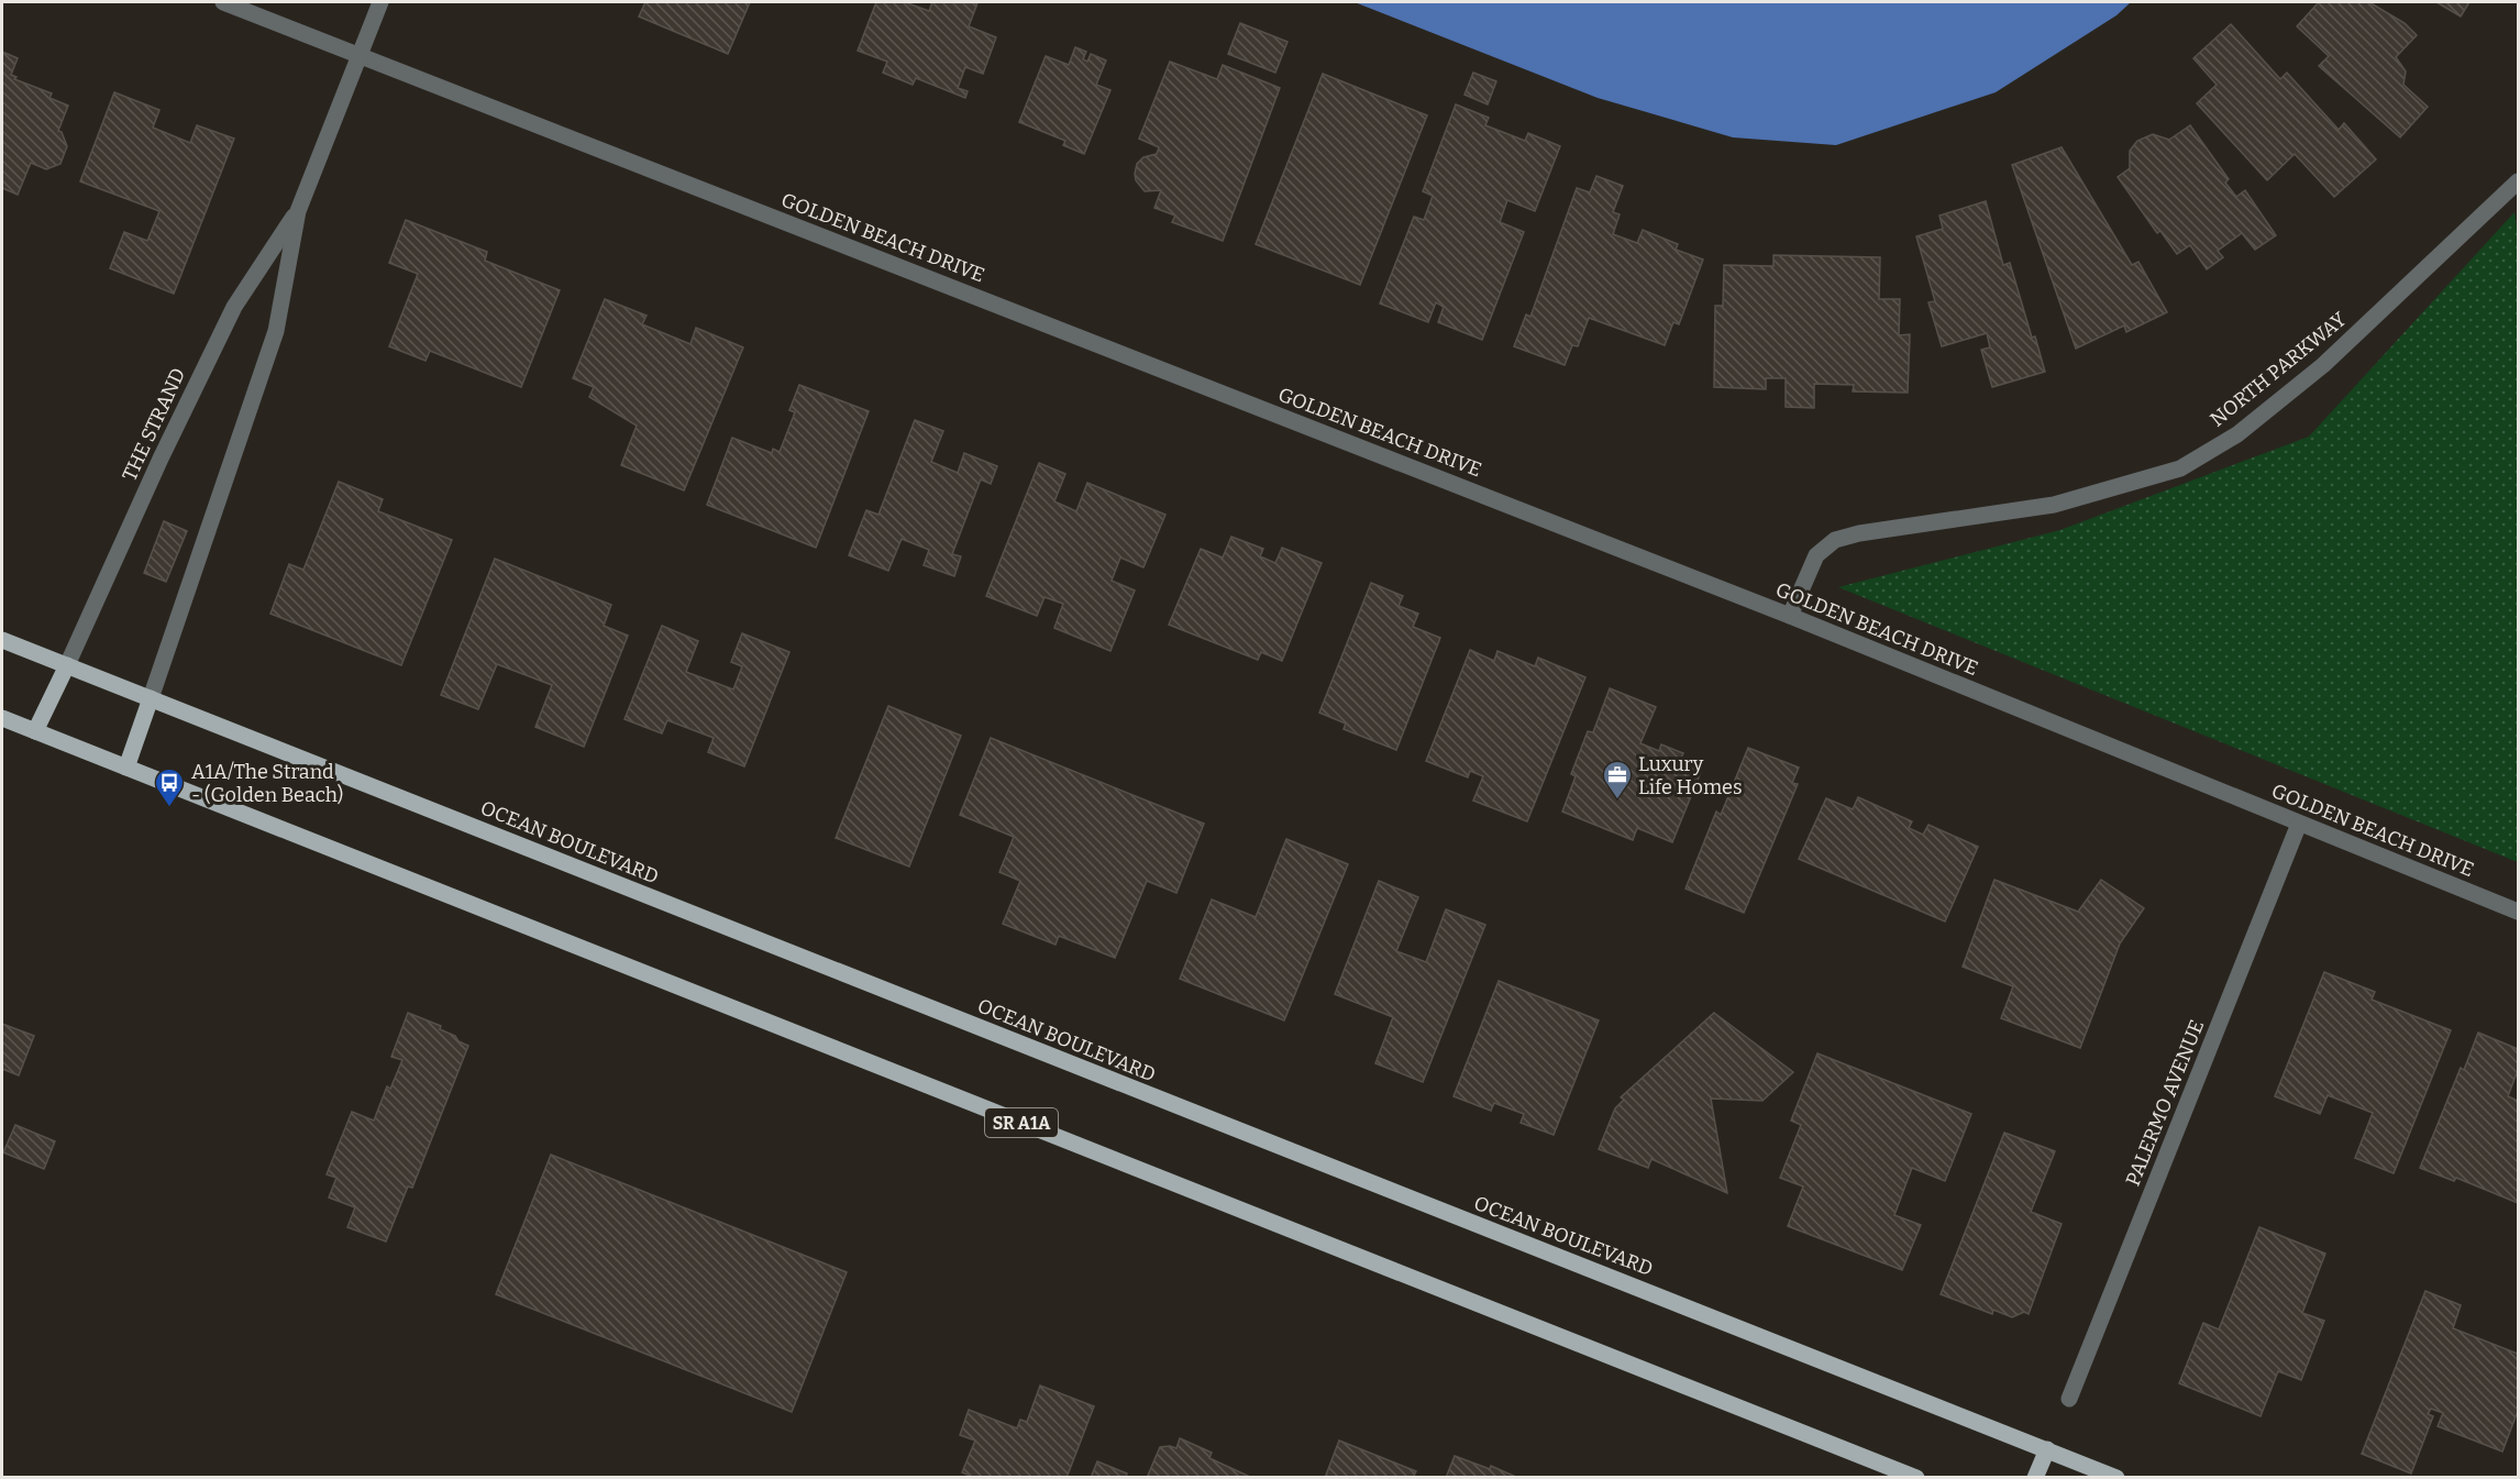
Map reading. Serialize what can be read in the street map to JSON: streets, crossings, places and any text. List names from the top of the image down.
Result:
{
  "streets": {
    "main road": ["OCEAN BOULEVARD", "SR A1A"],
    "street": [
      "GOLDEN BEACH DRIVE",
      "NORTH PARKWAY",
      "THE STRAND",
      "PALERMO AVENUE"
    ]
  },
  "crossings": [
    ["GOLDEN BEACH DRIVE", "NORTH PARKWAY"],
    ["GOLDEN BEACH DRIVE", "THE STRAND"],
    ["GOLDEN BEACH DRIVE", "PALERMO AVENUE"],
    ["THE STRAND", "OCEAN BOULEVARD"]
  ],
  "places": {
    "office": ["Luxury Life Homes"],
    "bus stop": ["A1A/The Strand - (Golden Beach)"]
  }
}
